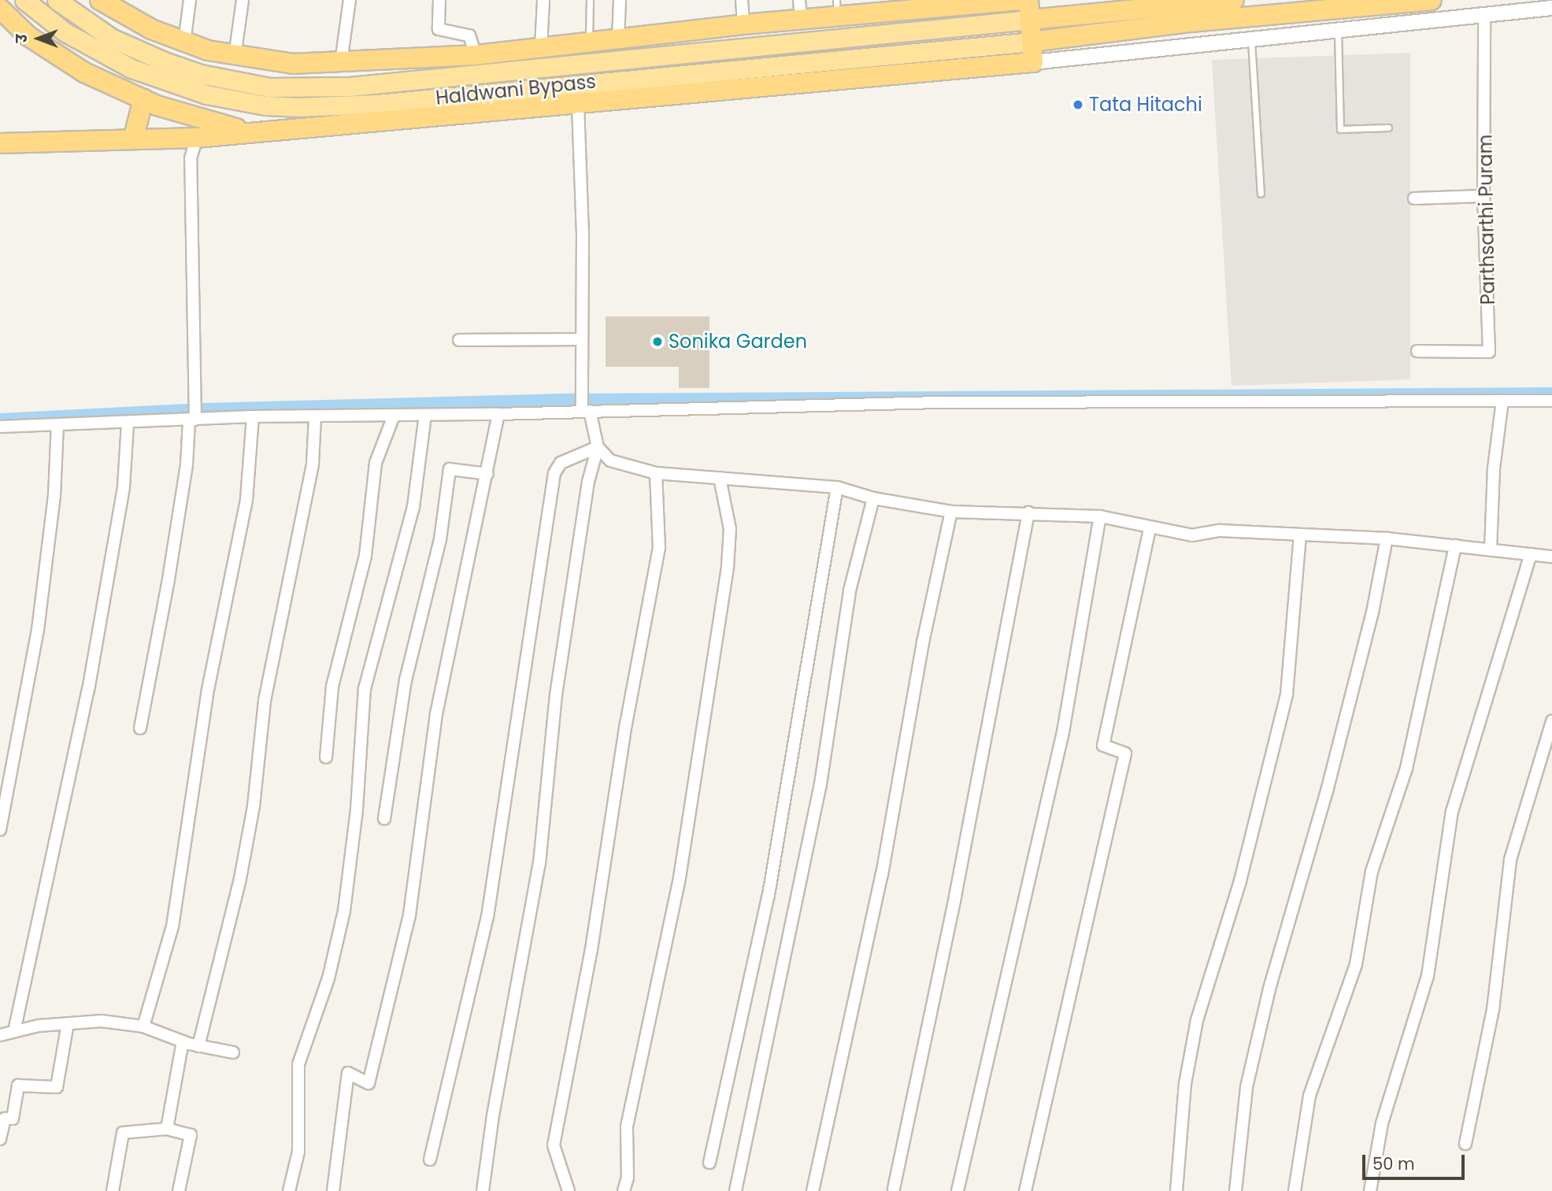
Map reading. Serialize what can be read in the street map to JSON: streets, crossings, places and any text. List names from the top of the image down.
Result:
{
  "streets": {
    "main road": ["Haldwani Bypass"],
    "street": ["Parthsarthi Puram"]
  },
  "places": ["Tata Hitachi", "Sonika Garden"],
  "scale_bar": "50 m",
  "north": "left"
}
